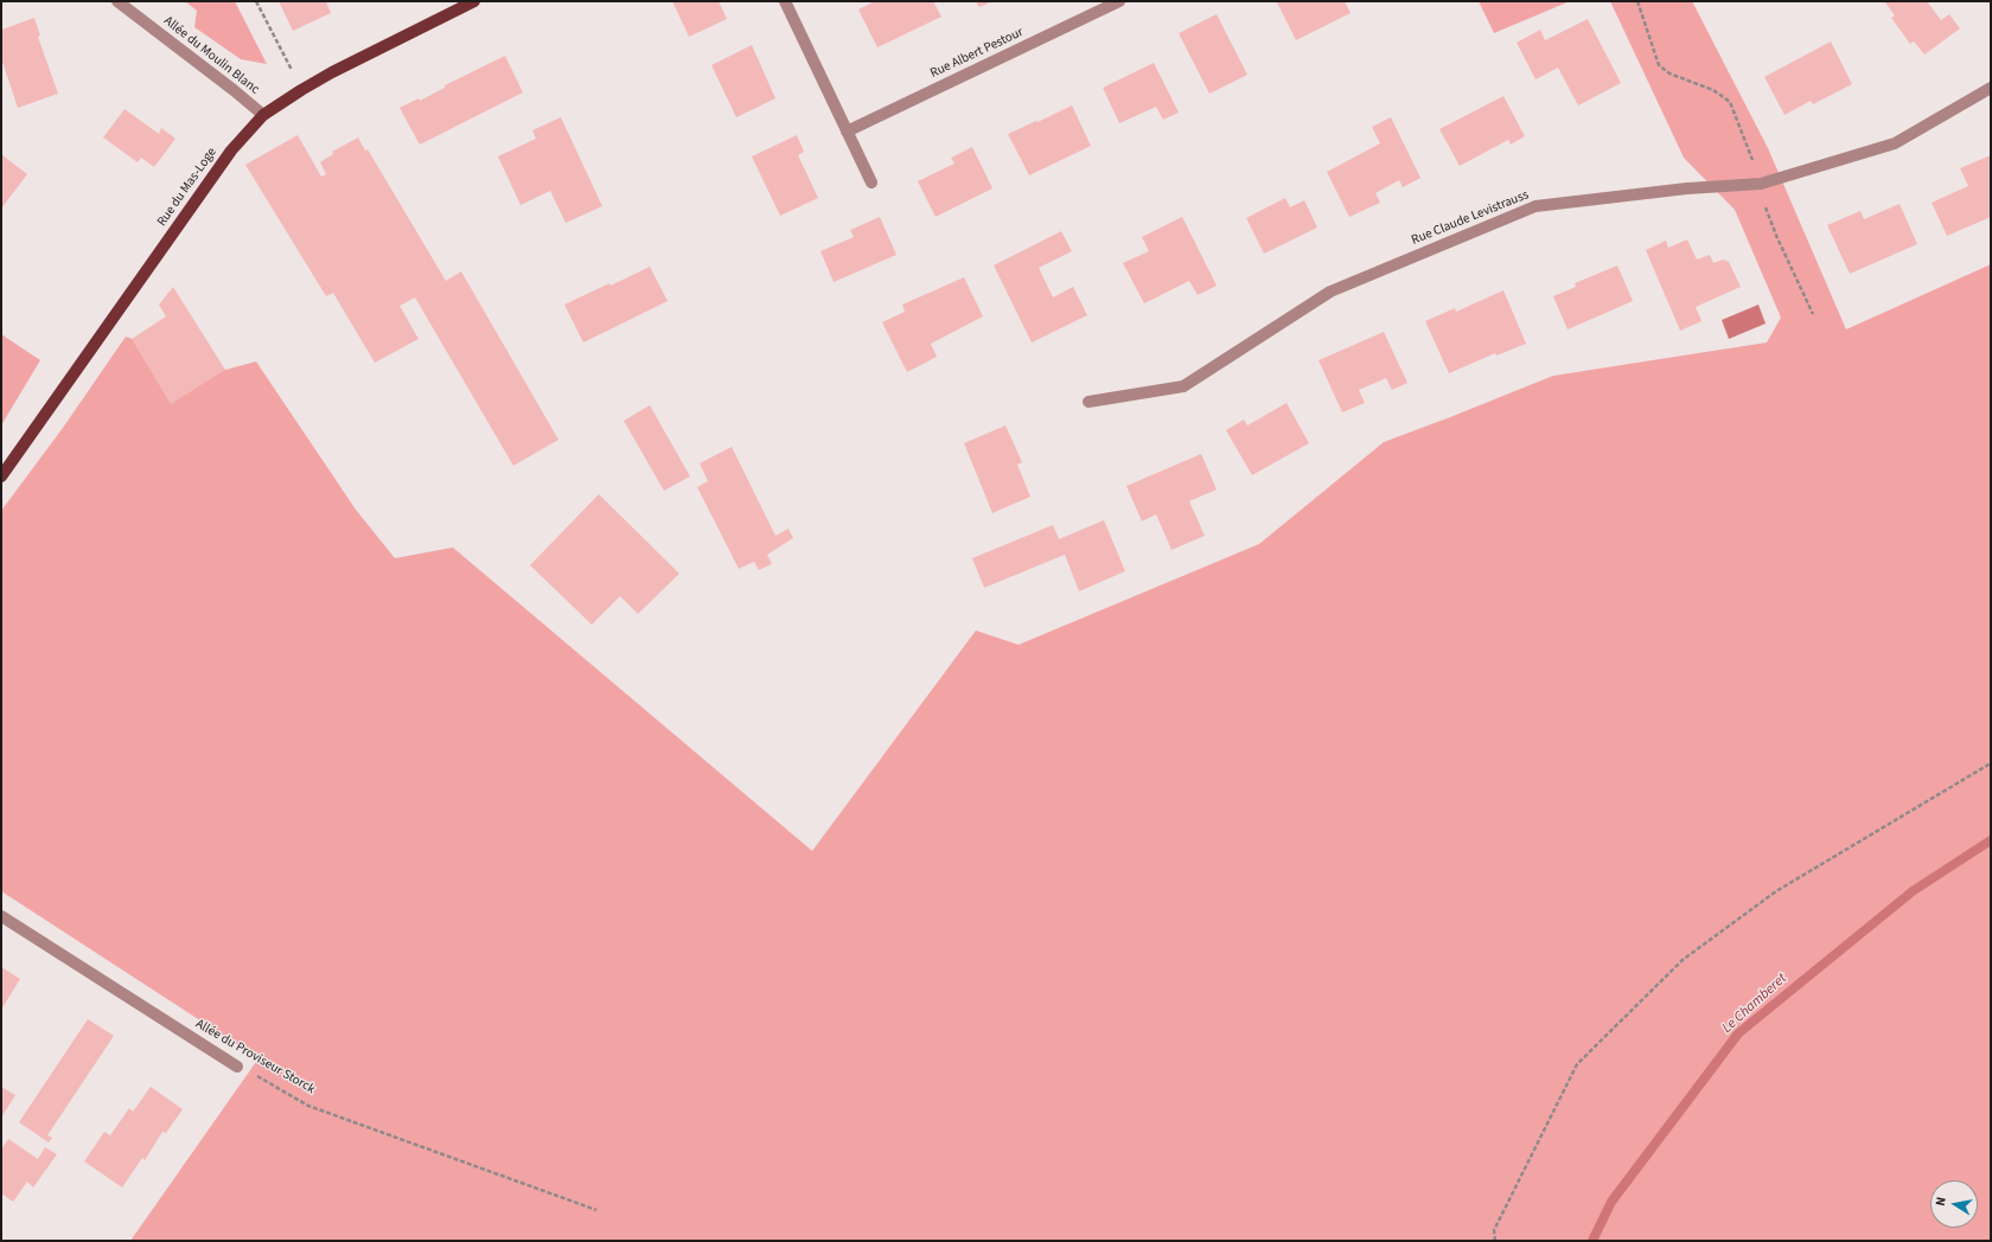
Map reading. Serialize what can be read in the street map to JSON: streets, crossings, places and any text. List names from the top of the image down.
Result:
{
  "streets": {
    "main road": ["Rue du Mas-Loge"],
    "street": [
      "Rue Albert Pestour",
      "Allée du Moulin Blanc",
      "Rue Claude Levistrauss",
      "Allée du Proviseur Storck"
    ]
  },
  "crossings": [
    ["Allée du Moulin Blanc", "Rue du Mas-Loge"]
  ],
  "water": ["Le Chamberet"],
  "north": "left"
}
